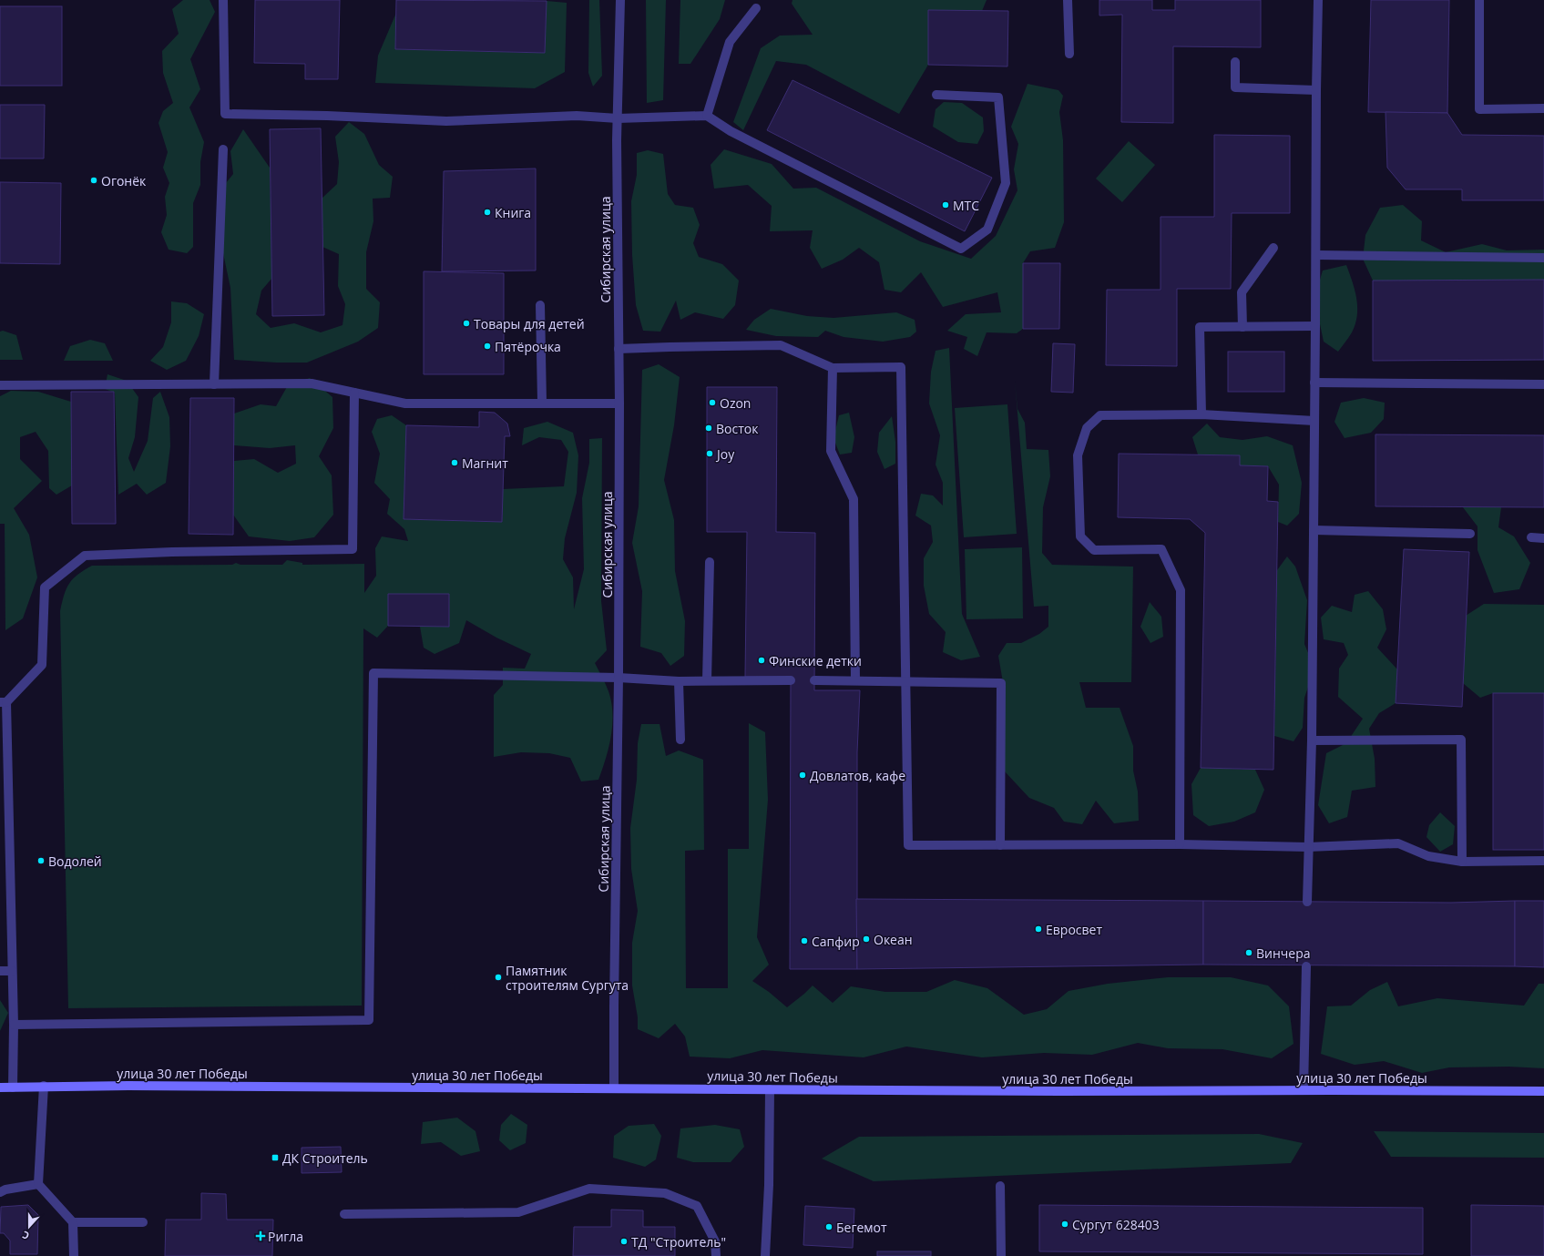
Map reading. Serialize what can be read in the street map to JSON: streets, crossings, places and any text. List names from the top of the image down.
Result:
{
  "streets": {
    "main road": ["улица 30 лет Победы"],
    "street": ["Сибирская улица"]
  },
  "crossings": [
    ["Сибирская улица", "улица 30 лет Победы"]
  ],
  "places": {
    "other": [
      "Огонёк",
      "МТС",
      "Книга",
      "Товары для детей",
      "Пятёрочка",
      "Ozon",
      "Восток",
      "Joy",
      "Магнит",
      "Финские детки",
      "Довлатов, кафе",
      "Водолей",
      "Евросвет",
      "Океан",
      "Сапфир",
      "Винчера",
      "Памятник строителям Сургута",
      "Сургут 628403",
      "Бегемот",
      "ТД \"Строитель\""
    ],
    "transit": ["ДК Строитель"],
    "health": ["Ригла"]
  },
  "north": "bottom"
}
